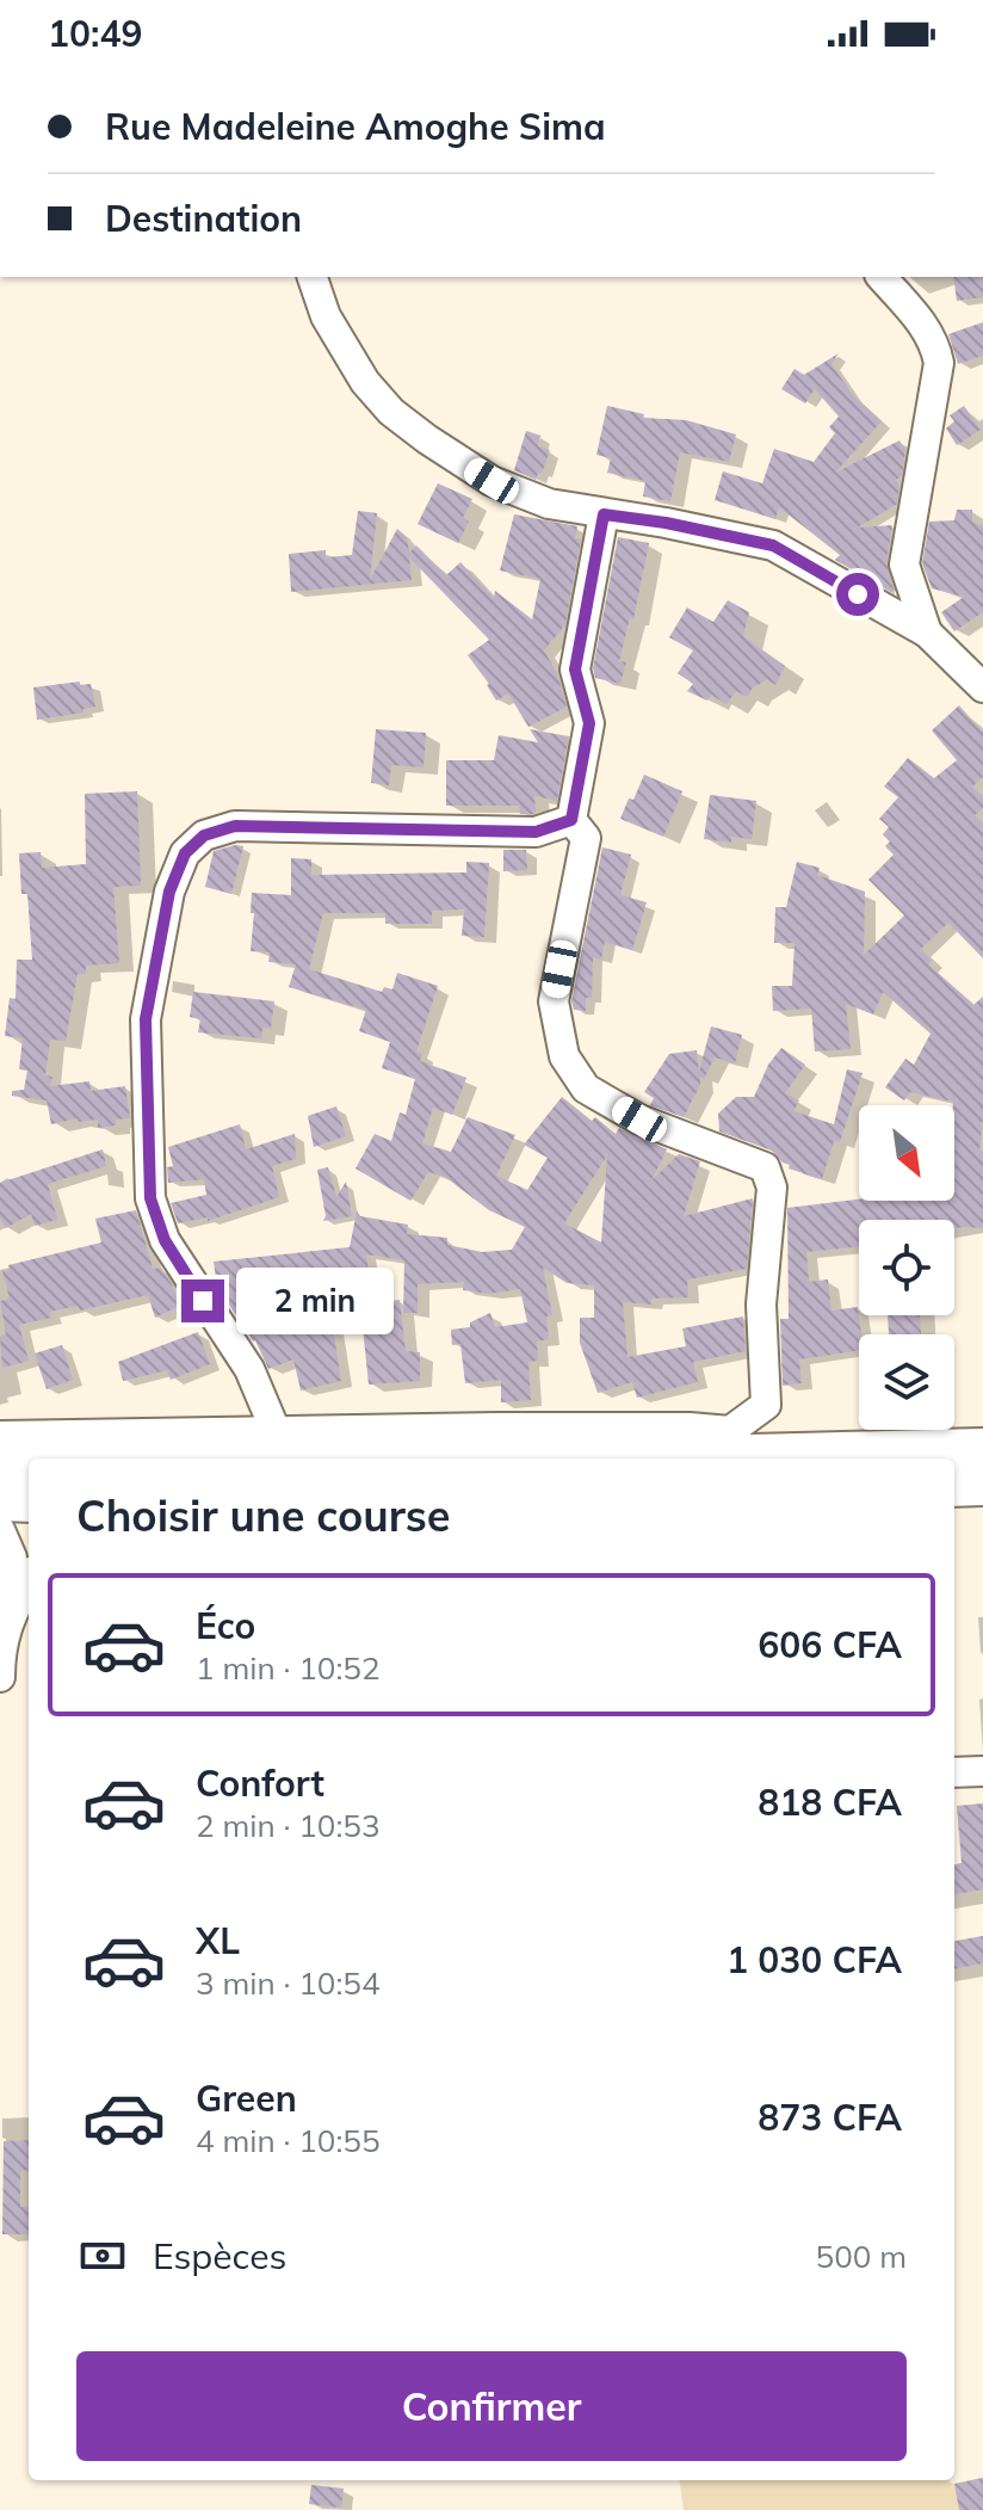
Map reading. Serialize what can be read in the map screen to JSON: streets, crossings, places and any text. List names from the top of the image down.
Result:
{
  "north": "bottom right",
  "page": {
    "status": "10:49",
    "banner": ["Rue Madeleine Amoghe Sima", "Destination"],
    "bubble": "2 min",
    "heading": "Choisir une course",
    "list": [
      {
        "name": "Éco",
        "note": "1 min · 10:52",
        "value": "606 CFA"
      },
      {
        "name": "Confort",
        "note": "2 min · 10:53",
        "value": "818 CFA"
      },
      {
        "name": "XL",
        "note": "3 min · 10:54",
        "value": "1 030 CFA"
      },
      {
        "name": "Green",
        "note": "4 min · 10:55",
        "value": "873 CFA"
      }
    ],
    "pay": ["Espèces", "500 m"],
    "buttons": "Confirmer"
  }
}
